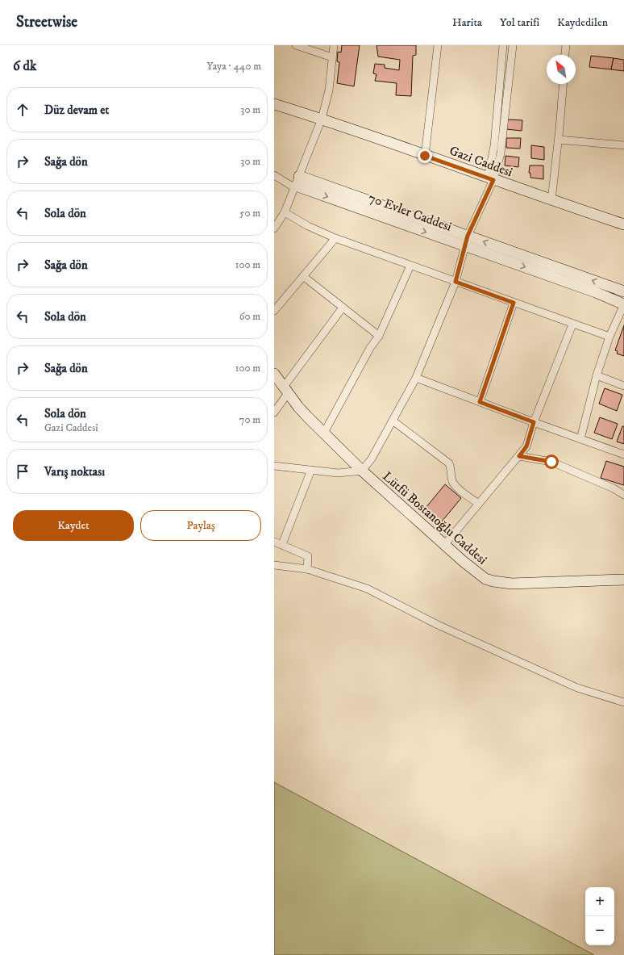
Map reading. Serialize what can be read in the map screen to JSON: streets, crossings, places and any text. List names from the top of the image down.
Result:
{
  "streets": {
    "street": ["Gazi Caddesi", "70 Evler Caddesi", "Lütfü Bostanoğlu Caddesi"]
  },
  "north": "top left",
  "page": {
    "header": "Streetwise",
    "nav": ["Harita", "Yol tarifi", "Kaydedilen"],
    "heading": ["6 dk", "Yaya · 440 m"],
    "list": [
      ["Düz devam et", "30 m"],
      ["Sağa dön", "30 m"],
      ["Sola dön", "50 m"],
      ["Sağa dön", "100 m"],
      ["Sola dön", "60 m"],
      ["Sağa dön", "100 m"],
      ["Sola dön", "Gazi Caddesi", "70 m"],
      "Varış noktası"
    ],
    "buttons": ["Kaydet", "Paylaş"],
    "map_buttons": ["+", "−"]
  }
}
